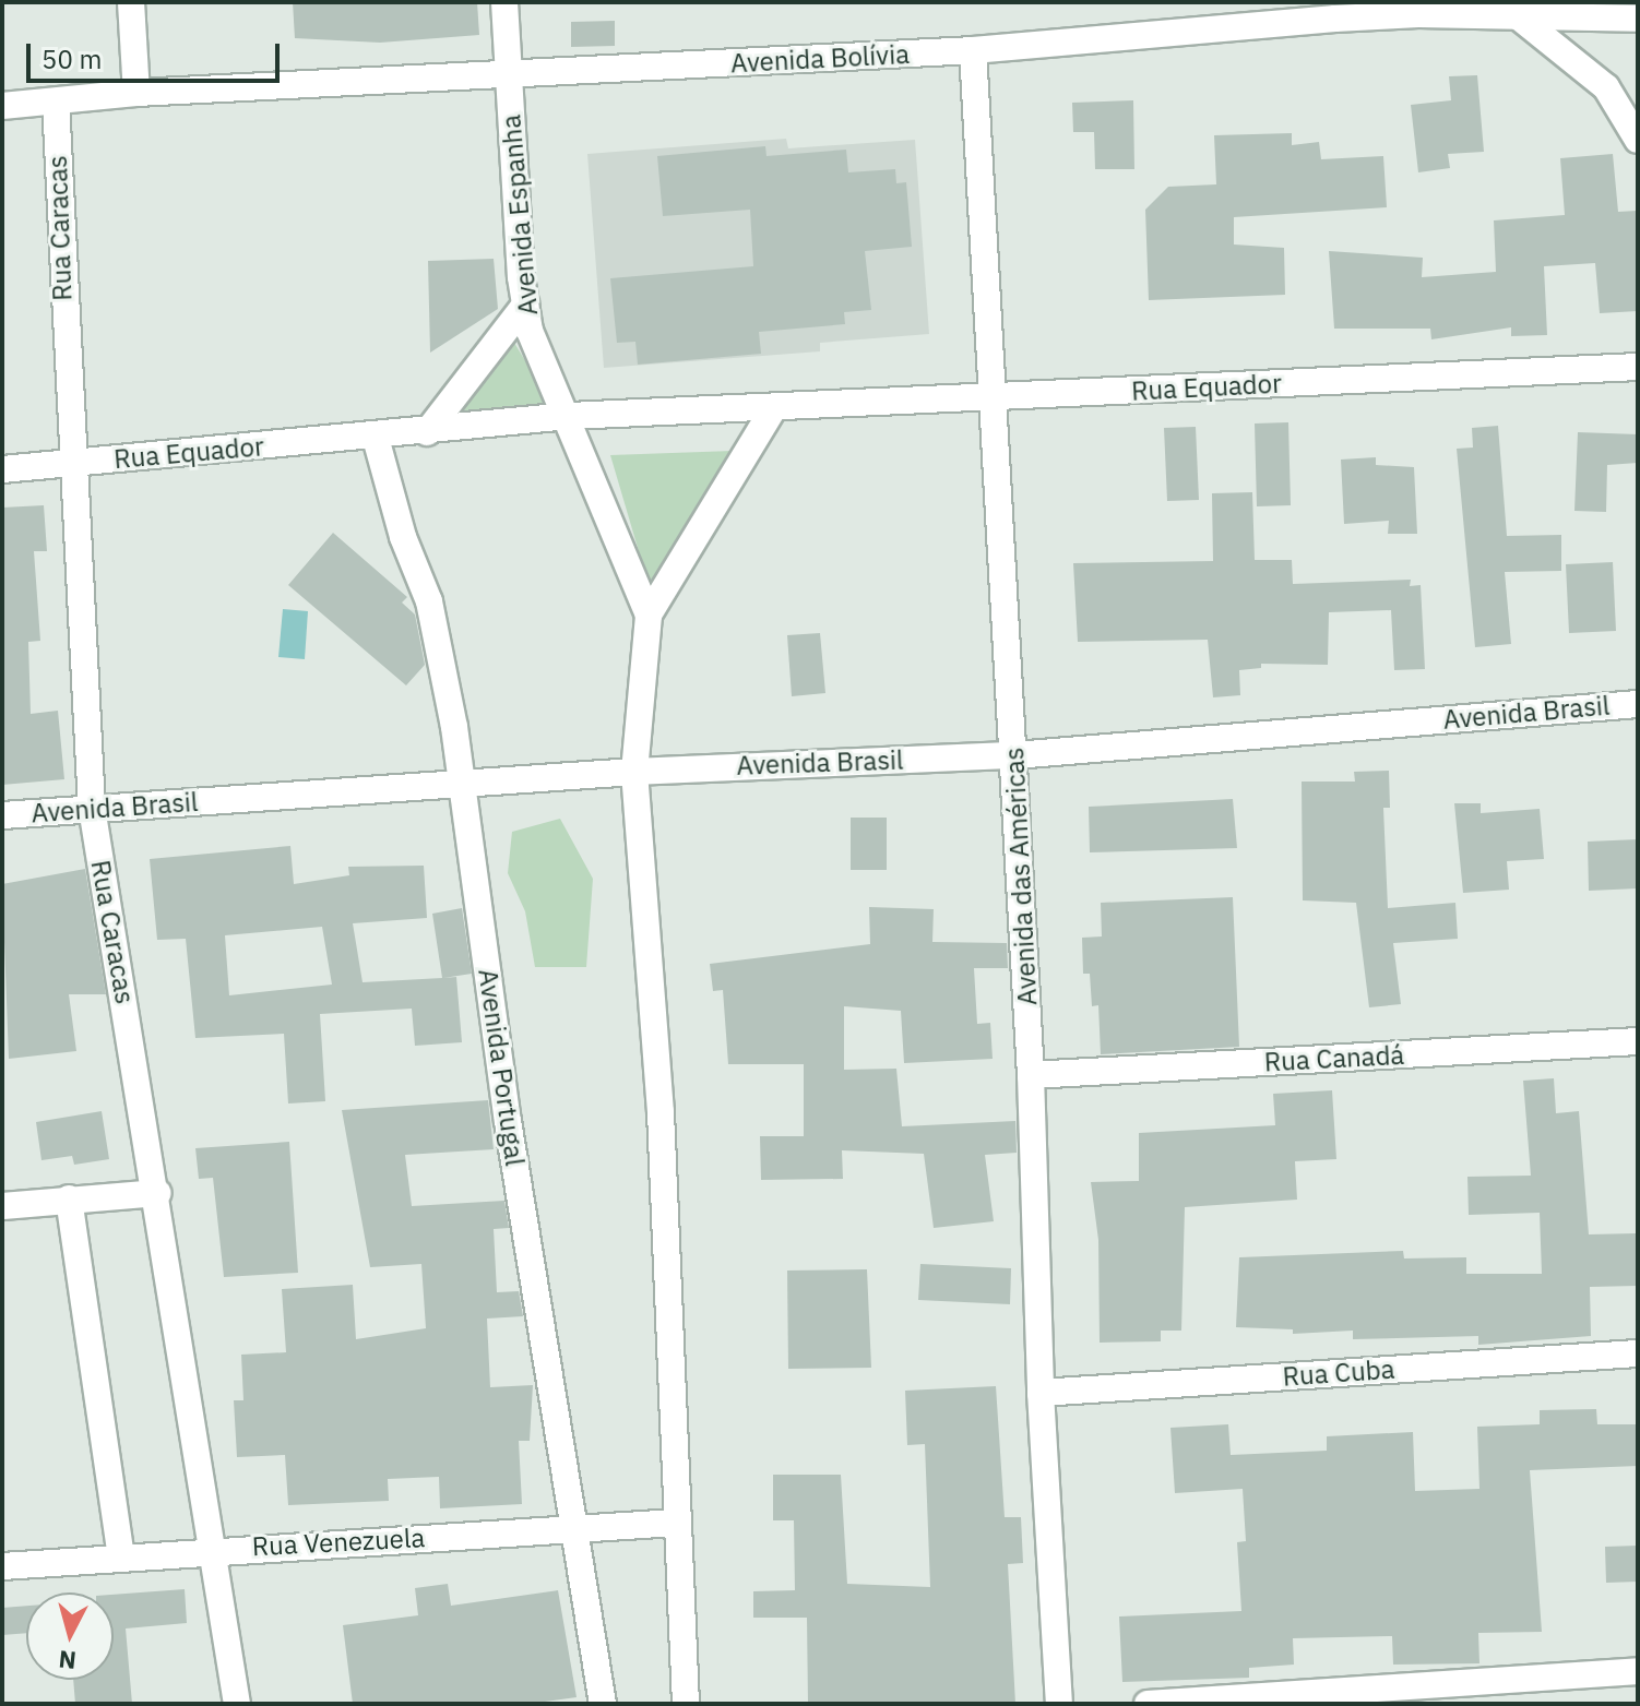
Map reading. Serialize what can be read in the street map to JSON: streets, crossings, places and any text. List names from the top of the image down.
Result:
{
  "streets": {
    "street": [
      "Avenida Bolívia",
      "Avenida Espanha",
      "Rua Caracas",
      "Rua Equador",
      "Avenida Brasil",
      "Avenida das Américas",
      "Rua Canadá",
      "Avenida Portugal",
      "Rua Cuba",
      "Rua Venezuela"
    ]
  },
  "crossings": [
    ["Avenida Bolívia", "Avenida Espanha"],
    ["Avenida Bolívia", "Rua Caracas"],
    ["Avenida Bolívia", "Avenida das Américas"],
    ["Avenida Espanha", "Rua Equador"],
    ["Rua Caracas", "Rua Equador"],
    ["Rua Caracas", "Avenida Brasil"],
    ["Rua Caracas", "Rua Venezuela"],
    ["Rua Equador", "Avenida das Américas"],
    ["Rua Equador", "Avenida Portugal"],
    ["Avenida Brasil", "Avenida das Américas"],
    ["Avenida Brasil", "Avenida Portugal"],
    ["Avenida das Américas", "Rua Canadá"],
    ["Avenida das Américas", "Rua Cuba"],
    ["Avenida Portugal", "Rua Venezuela"]
  ],
  "scale_bar": "50 m",
  "north": "bottom"
}
